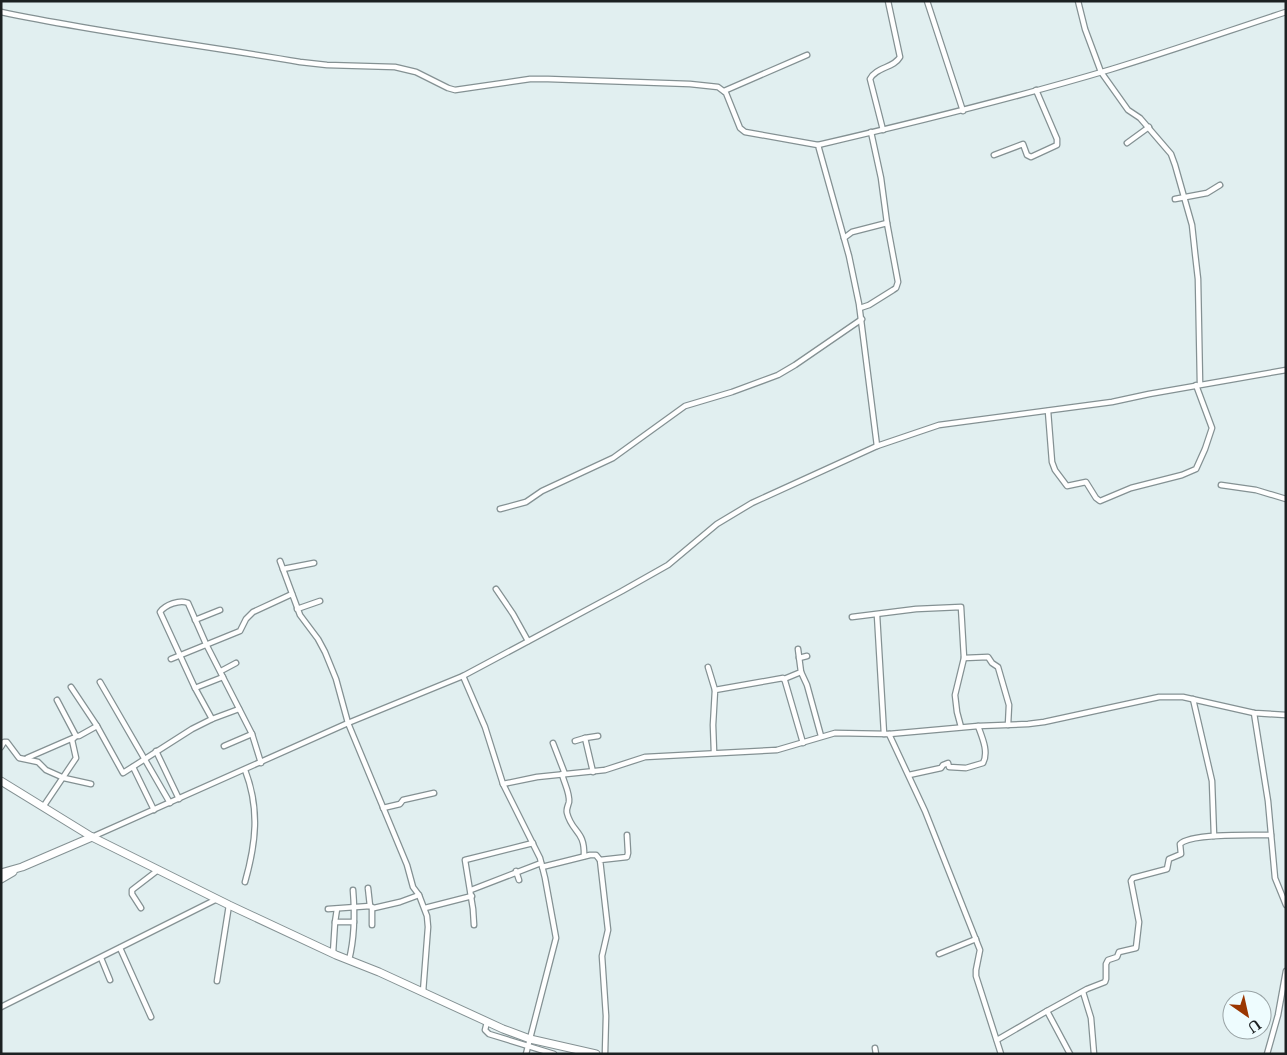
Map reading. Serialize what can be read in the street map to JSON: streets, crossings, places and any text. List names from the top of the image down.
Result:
{
  "north": "bottom right"
}
